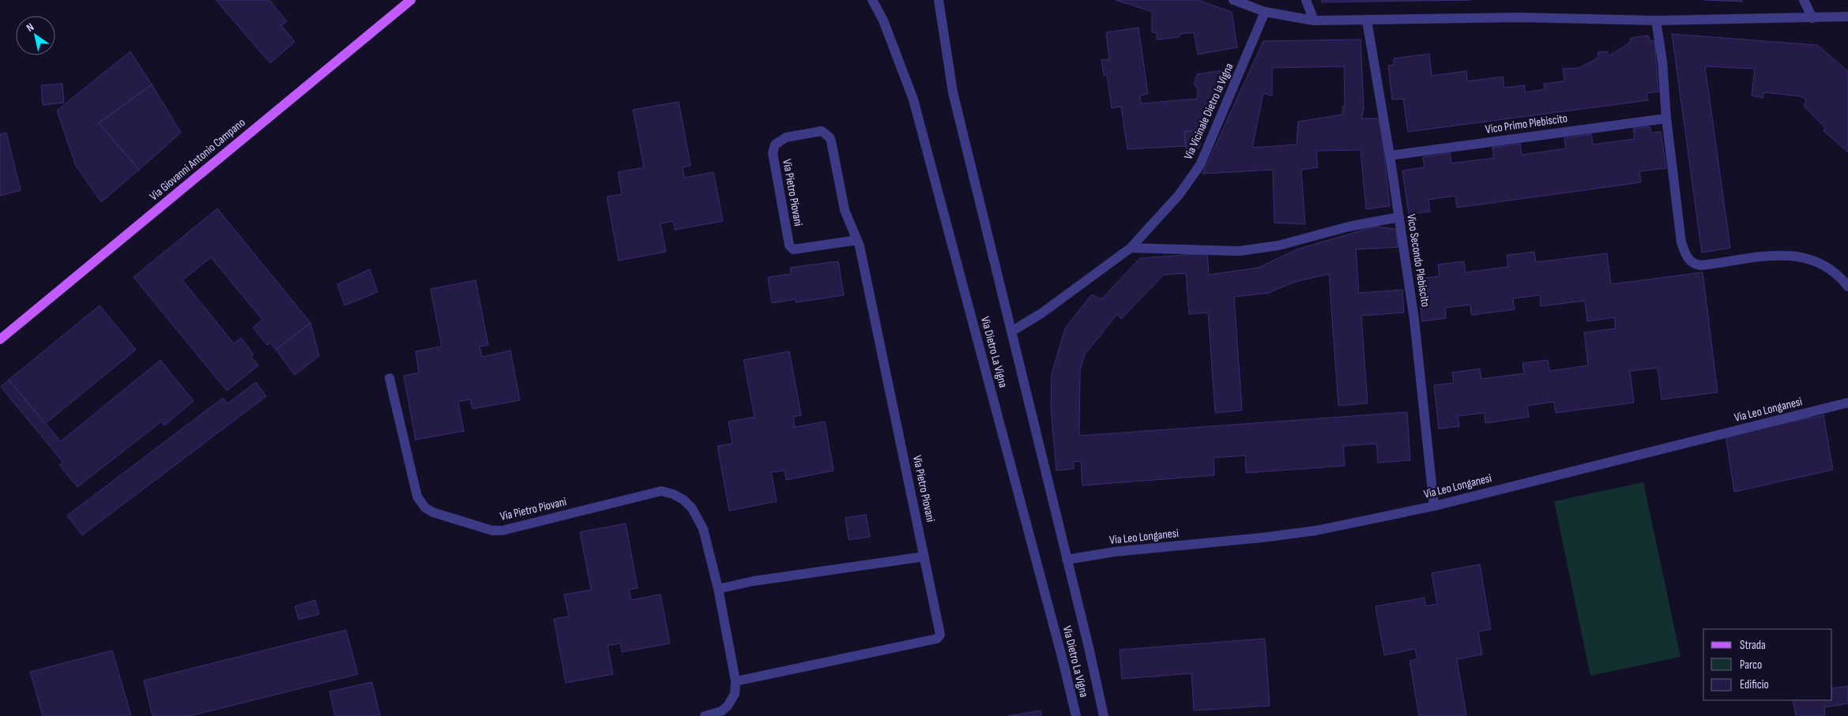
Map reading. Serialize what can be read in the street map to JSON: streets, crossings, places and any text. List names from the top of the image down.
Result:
{
  "streets": {
    "main road": ["Via Giovanni Antonio Campano"],
    "street": [
      "Via Vicinale Dietro la Vigna",
      "Vico Primo Plebiscito",
      "Via Pietro Piovani",
      "Vico Secondo Plebiscito",
      "Via Dietro La Vigna",
      "Via Leo Longanesi"
    ]
  },
  "crossings": [
    ["Via Vicinale Dietro la Vigna", "Via Dietro La Vigna"],
    ["Vico Primo Plebiscito", "Vico Secondo Plebiscito"],
    ["Vico Secondo Plebiscito", "Via Leo Longanesi"],
    ["Via Dietro La Vigna", "Via Leo Longanesi"]
  ],
  "legend": ["Strada", "Parco", "Edificio"],
  "north": "top left"
}
